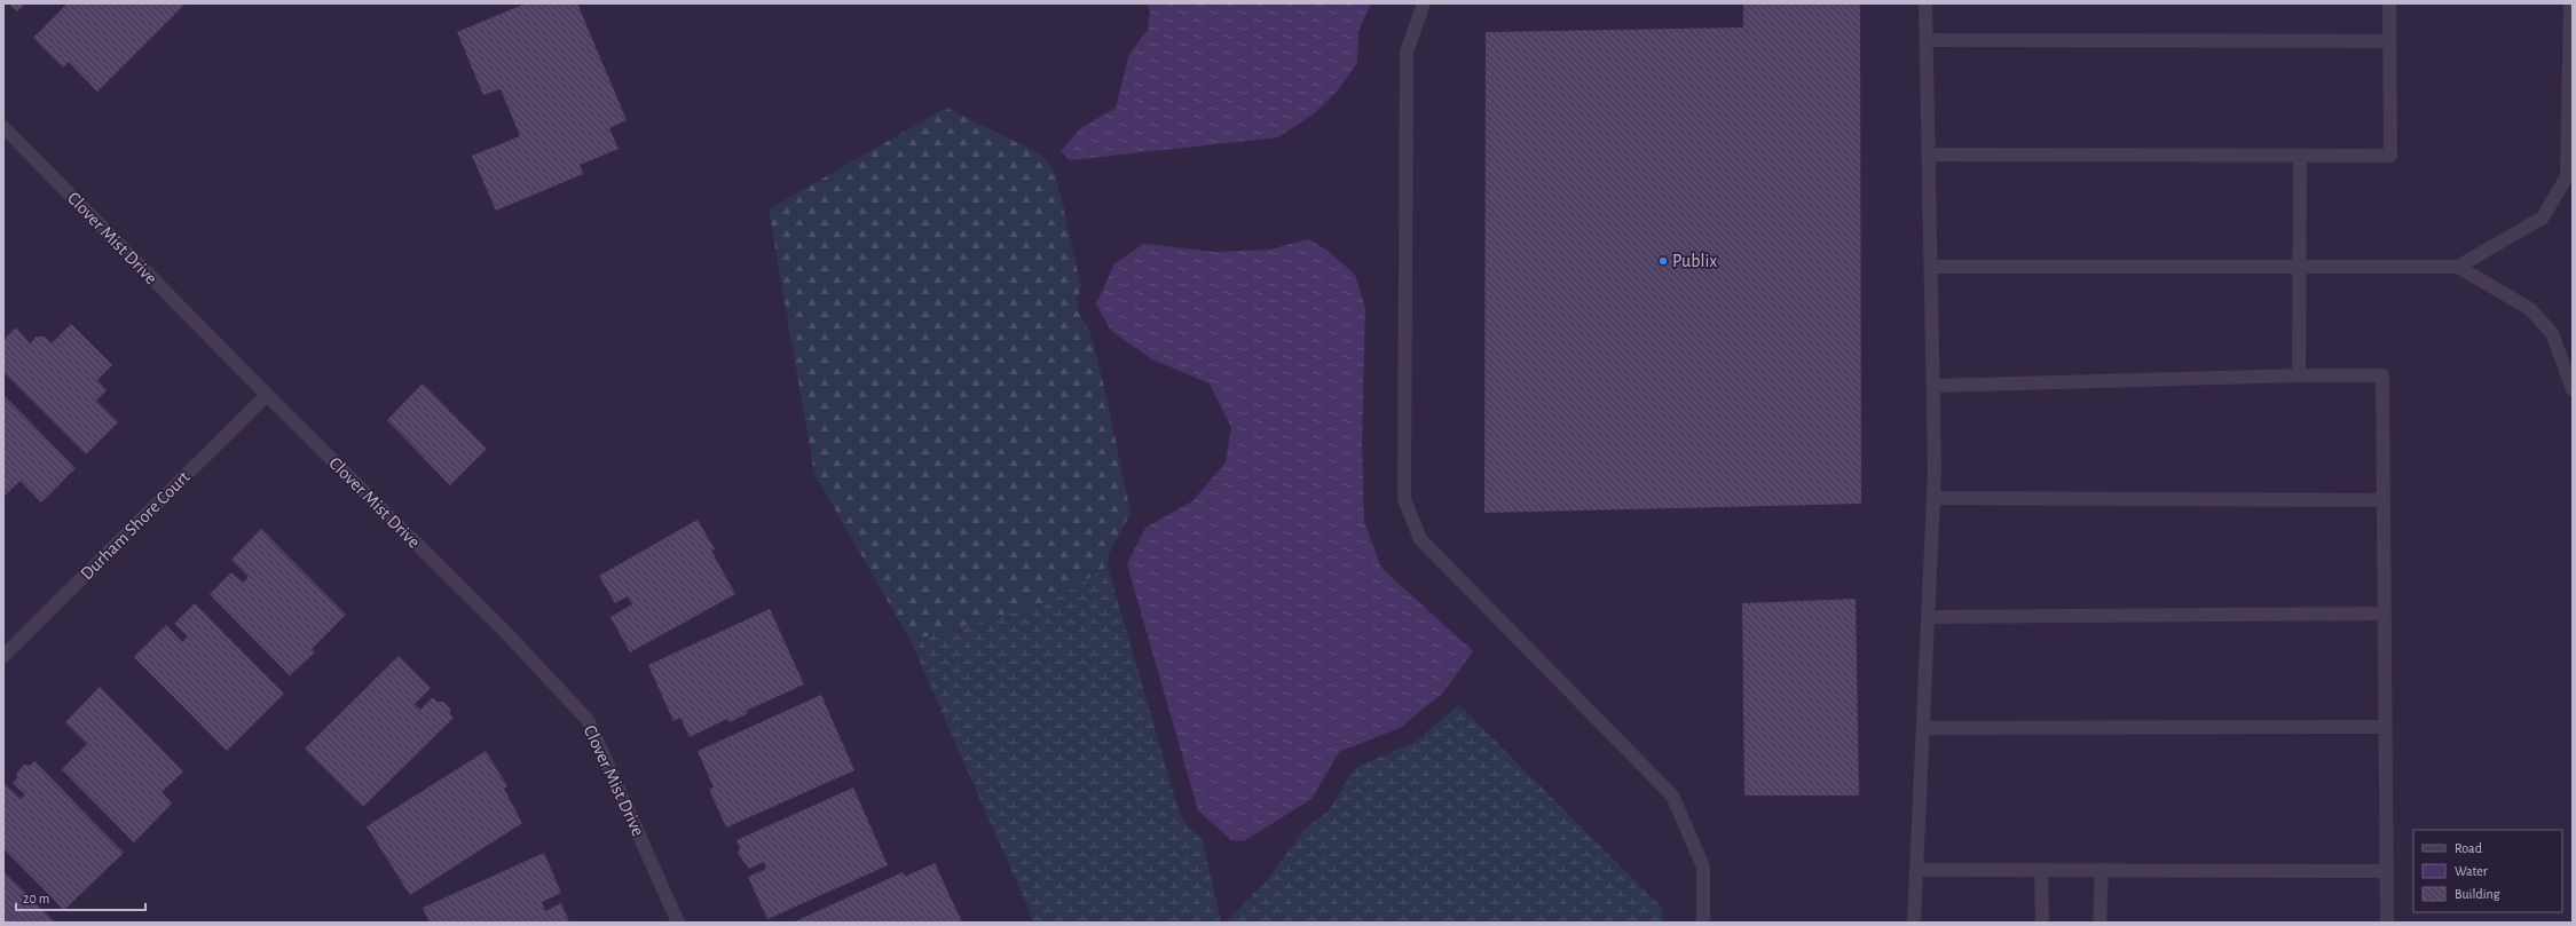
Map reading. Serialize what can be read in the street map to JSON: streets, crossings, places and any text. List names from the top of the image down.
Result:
{
  "streets": {
    "street": ["Clover Mist Drive", "Durham Shore Court"]
  },
  "crossings": [
    ["Clover Mist Drive", "Durham Shore Court"]
  ],
  "places": ["Publix"],
  "legend": ["Road", "Water", "Building"],
  "scale_bar": "20 m"
}
